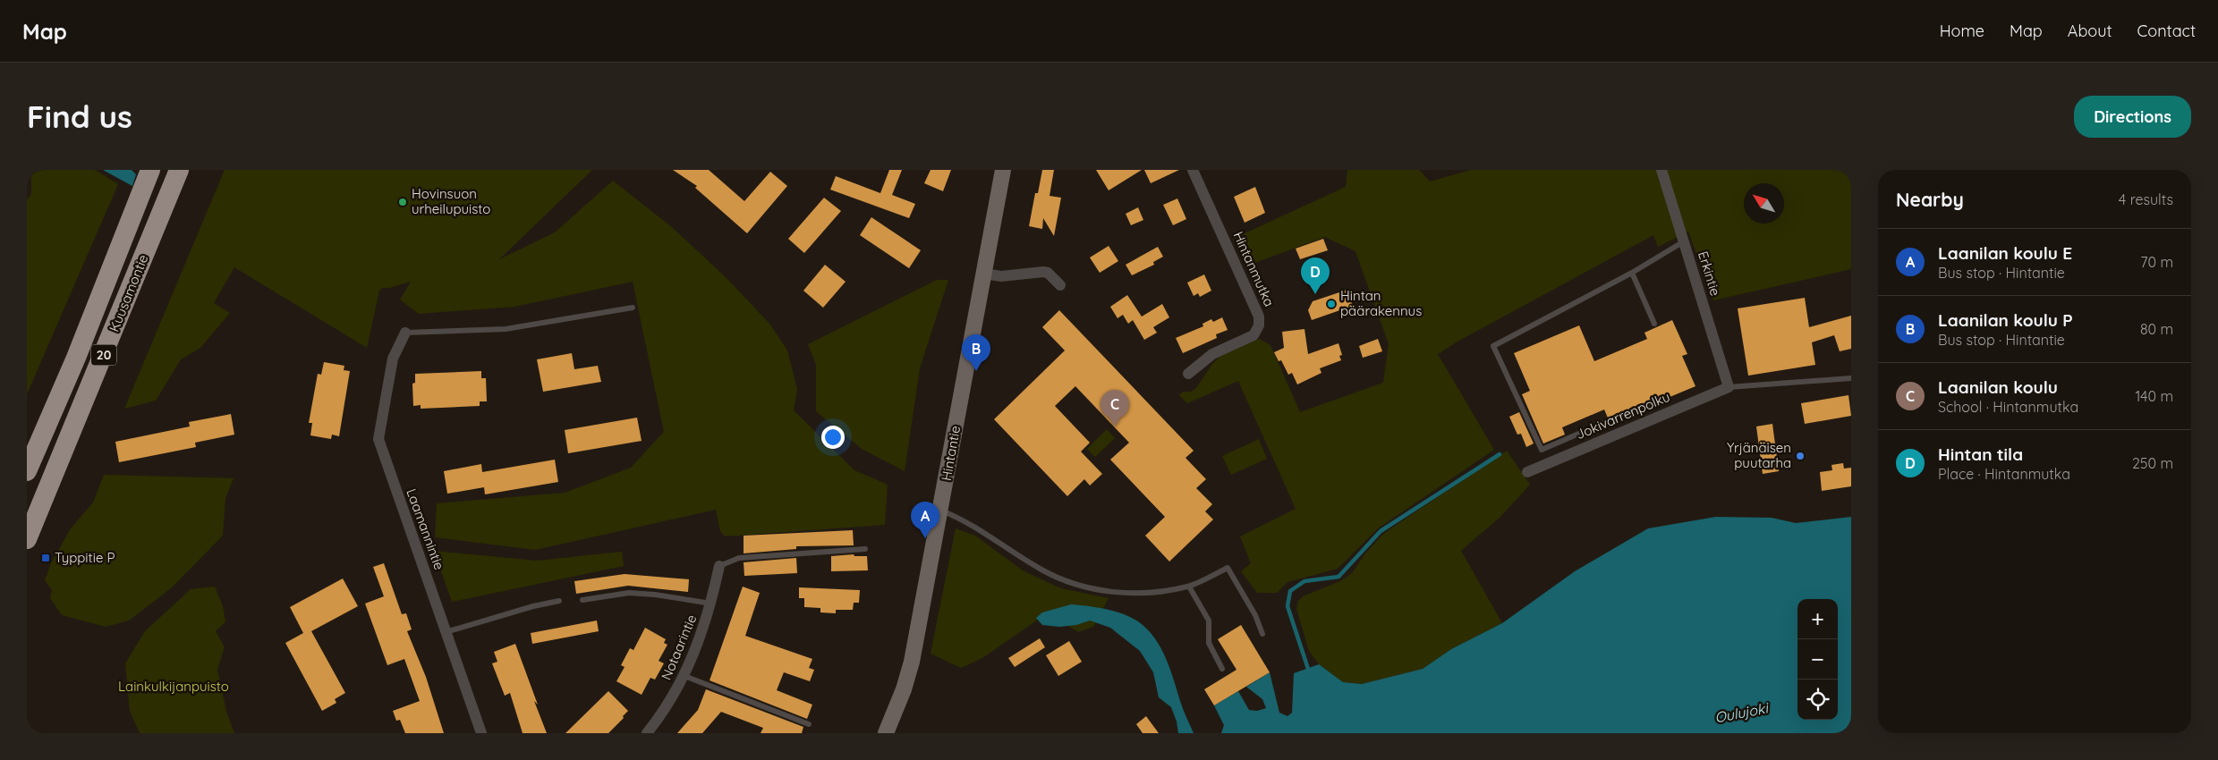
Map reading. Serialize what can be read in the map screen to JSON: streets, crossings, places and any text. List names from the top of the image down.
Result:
{
  "streets": {
    "highway": ["Kuusamontie", "20"],
    "street": [
      "Hintanmutka",
      "Erkintie",
      "Jokivarrenpolku",
      "Hintantie",
      "Laamannintie",
      "Notaarintie"
    ]
  },
  "crossings": [
    ["Erkintie", "Jokivarrenpolku"]
  ],
  "water": ["Oulujoki"],
  "parks": ["Lainkulkijanpuisto"],
  "places": {
    "other": ["Hovinsuon urheilupuisto", "Hintan päärakennus", "Yrjänäisen puutarha"],
    "transit": ["Typpitie P"]
  },
  "north": "top left",
  "page": {
    "header": "Map",
    "nav": [
      "Home",
      "Map",
      "About",
      "Contact"
    ],
    "buttons": "Directions",
    "title": "Find us",
    "heading": ["Nearby", "4 results"],
    "list": [
      {
        "mark": "A",
        "name": "Laanilan koulu E",
        "note": "Bus stop · Hintantie",
        "value": "70 m"
      },
      {
        "mark": "B",
        "name": "Laanilan koulu P",
        "note": "Bus stop · Hintantie",
        "value": "80 m"
      },
      {
        "mark": "C",
        "name": "Laanilan koulu",
        "note": "School · Hintanmutka",
        "value": "140 m"
      },
      {
        "mark": "D",
        "name": "Hintan tila",
        "note": "Place · Hintanmutka",
        "value": "250 m"
      }
    ],
    "pins": [
      "D",
      "B",
      "C",
      "A"
    ],
    "map_buttons": ["+", "−"]
  }
}
